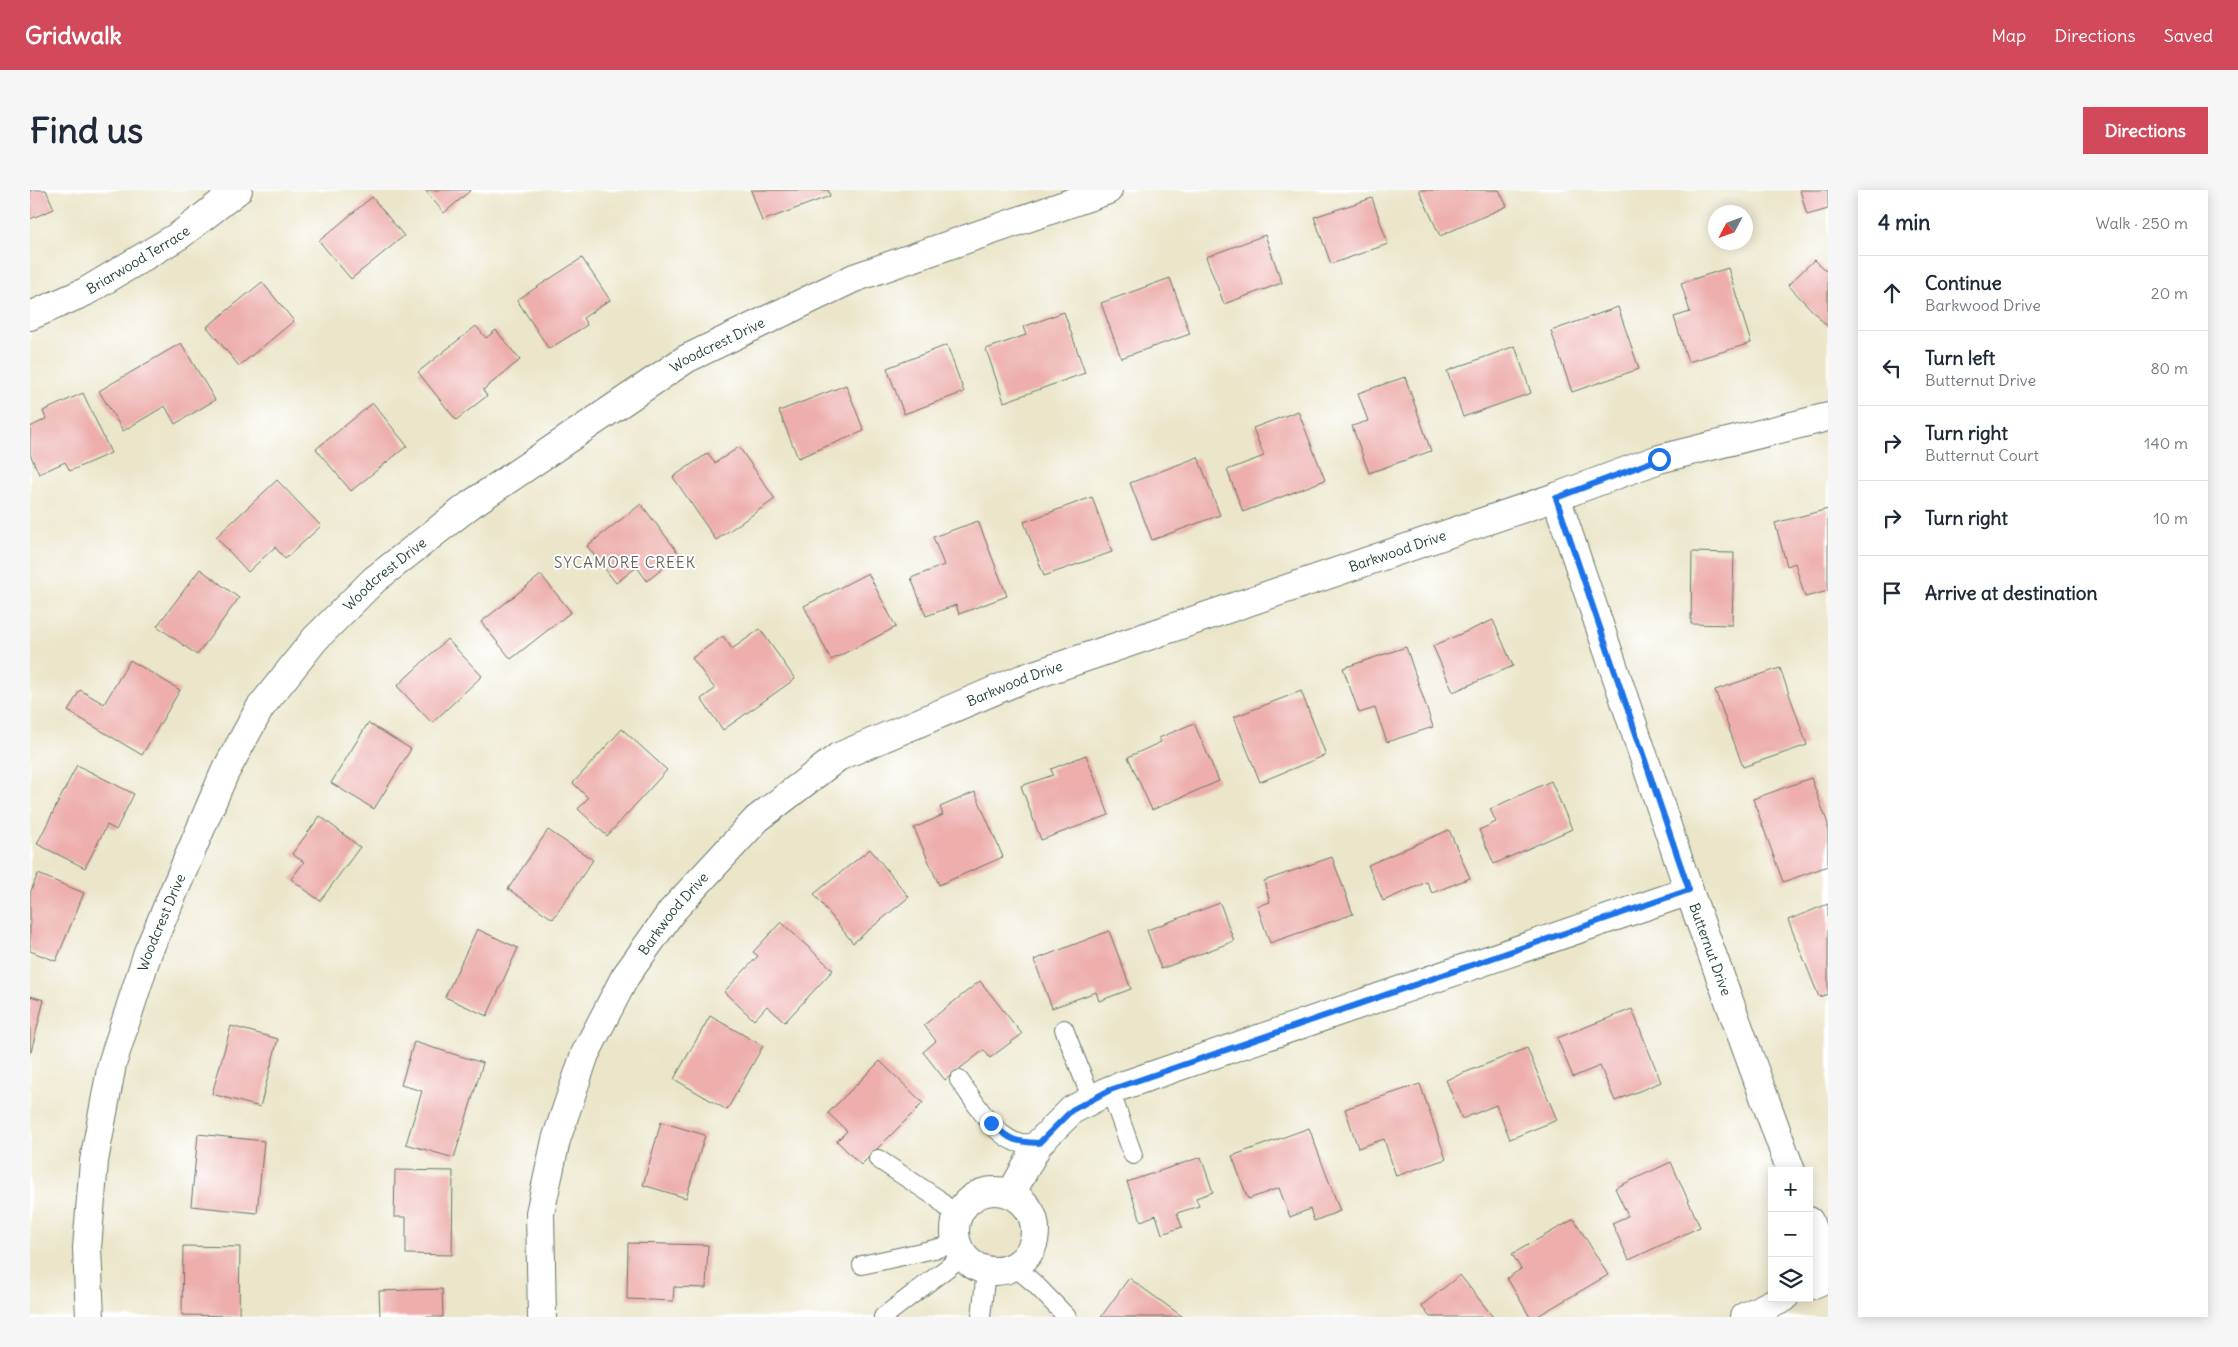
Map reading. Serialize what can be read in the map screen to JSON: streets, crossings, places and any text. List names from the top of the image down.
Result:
{
  "streets": {
    "street": [
      "Briarwood Terrace",
      "Woodcrest Drive",
      "Barkwood Drive",
      "Butternut Drive"
    ]
  },
  "crossings": [
    ["Barkwood Drive", "Butternut Drive"]
  ],
  "districts": ["SYCAMORE CREEK"],
  "north": "bottom left",
  "page": {
    "header": "Gridwalk",
    "nav": ["Map", "Directions", "Saved"],
    "buttons": "Directions",
    "title": "Find us",
    "heading": ["4 min", "Walk · 250 m"],
    "list": [
      ["Continue", "Barkwood Drive", "20 m"],
      ["Turn left", "Butternut Drive", "80 m"],
      ["Turn right", "Butternut Court", "140 m"],
      ["Turn right", "10 m"],
      "Arrive at destination"
    ],
    "map_buttons": ["+", "−"]
  }
}
